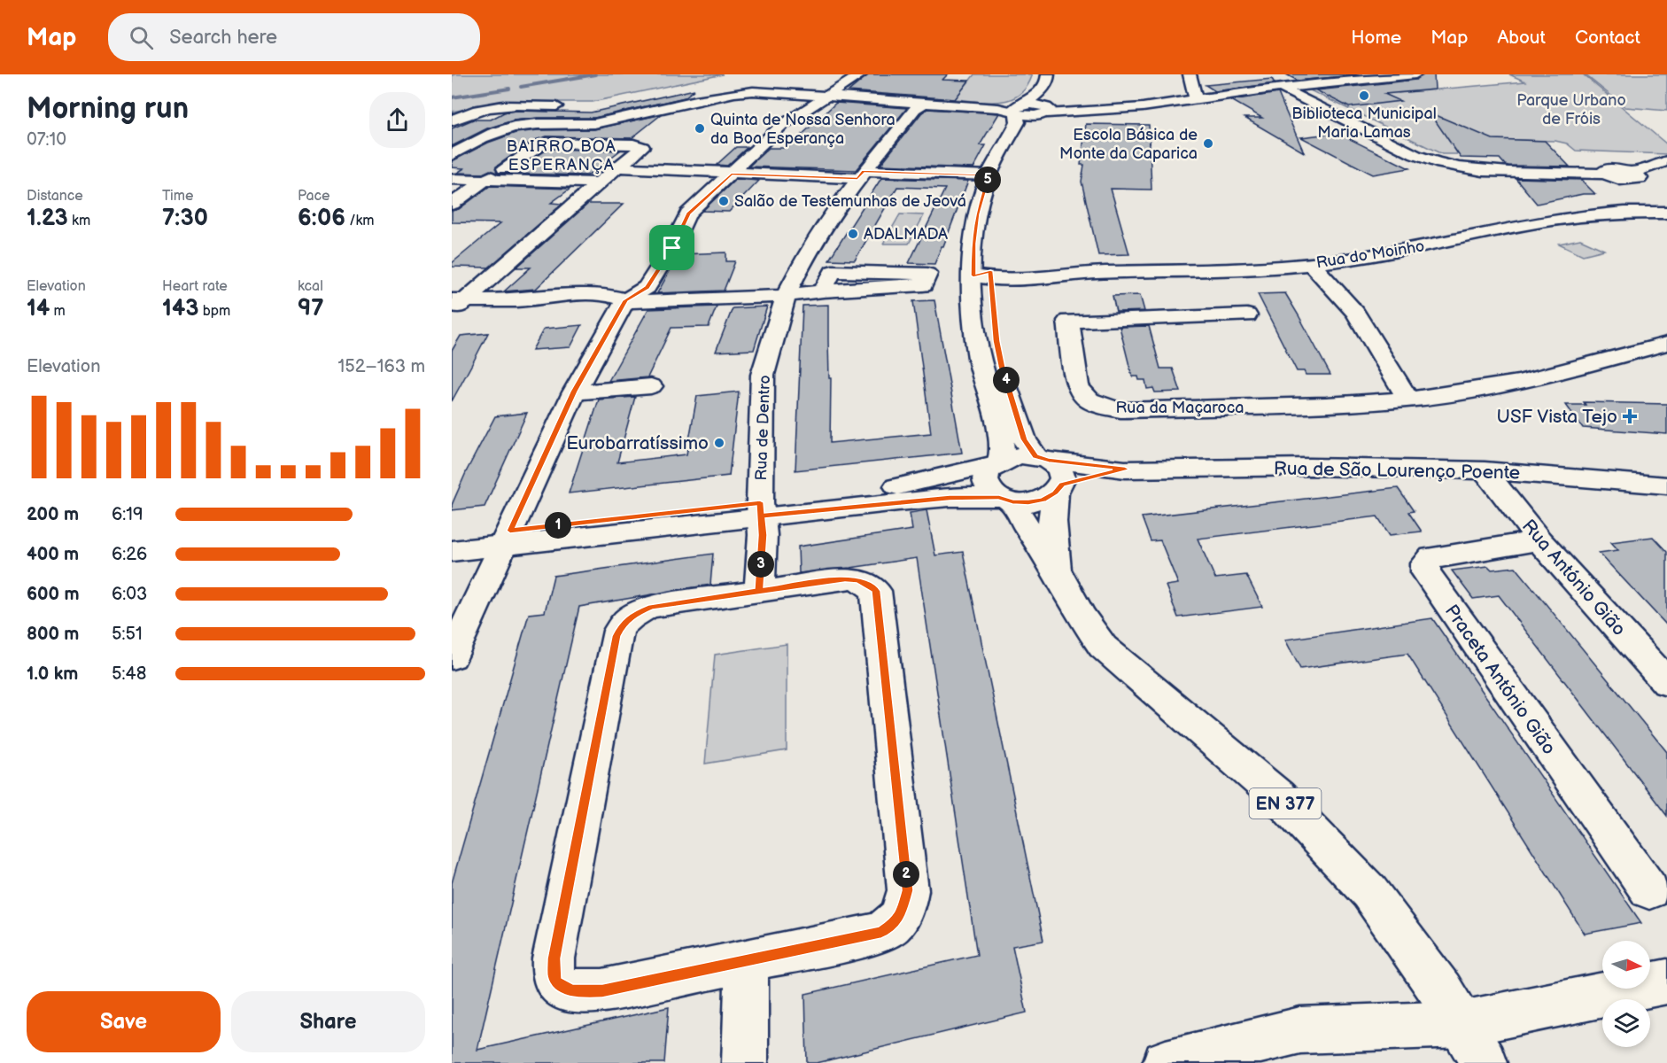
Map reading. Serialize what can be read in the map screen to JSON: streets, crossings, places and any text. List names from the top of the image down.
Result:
{
  "streets": {
    "street": [
      "Rua do Moinho",
      "Rua da Maçaroca",
      "Rua de Dentro",
      "Rua de São Lourenço Poente",
      "Rua António Gião",
      "Praceta António Gião",
      "EN 377"
    ]
  },
  "crossings": [
    ["Rua do Moinho", "EN 377"],
    ["Rua de São Lourenço Poente", "Rua António Gião"],
    ["Rua de São Lourenço Poente", "EN 377"],
    ["Rua António Gião", "Praceta António Gião"]
  ],
  "districts": ["BAIRRO BOA ESPERANÇA"],
  "parks": ["Parque Urbano de Fróis"],
  "places": {
    "other": [
      "Biblioteca Municipal Maria Lamas",
      "Quinta de Nossa Senhora da Boa Esperança",
      "Escola Básica de Monte da Caparica",
      "Salão de Testemunhas de Jeová",
      "ADALMADA",
      "Eurobarratíssimo"
    ],
    "health": ["USF Vista Tejo"]
  },
  "north": "right",
  "page": {
    "header": "Map",
    "search": "Search here",
    "nav": [
      "Home",
      "Map",
      "About",
      "Contact"
    ],
    "heading": ["Morning run", "07:10"],
    "stats": [
      ["Distance", "1.23 km"],
      ["Time", "7:30"],
      ["Pace", "6:06 /km"],
      ["Elevation", "14 m"],
      ["Heart rate", "143 bpm"],
      ["kcal", "97"]
    ],
    "pins": [
      "5",
      "4",
      "1",
      "3",
      "2"
    ],
    "chart": ["Elevation", "152–163 m"],
    "list": [
      {
        "name": "200 m",
        "note": "6:19"
      },
      {
        "name": "400 m",
        "note": "6:26"
      },
      {
        "name": "600 m",
        "note": "6:03"
      },
      {
        "name": "800 m",
        "note": "5:51"
      },
      {
        "name": "1.0 km",
        "note": "5:48"
      }
    ],
    "buttons": ["Save", "Share"]
  }
}
